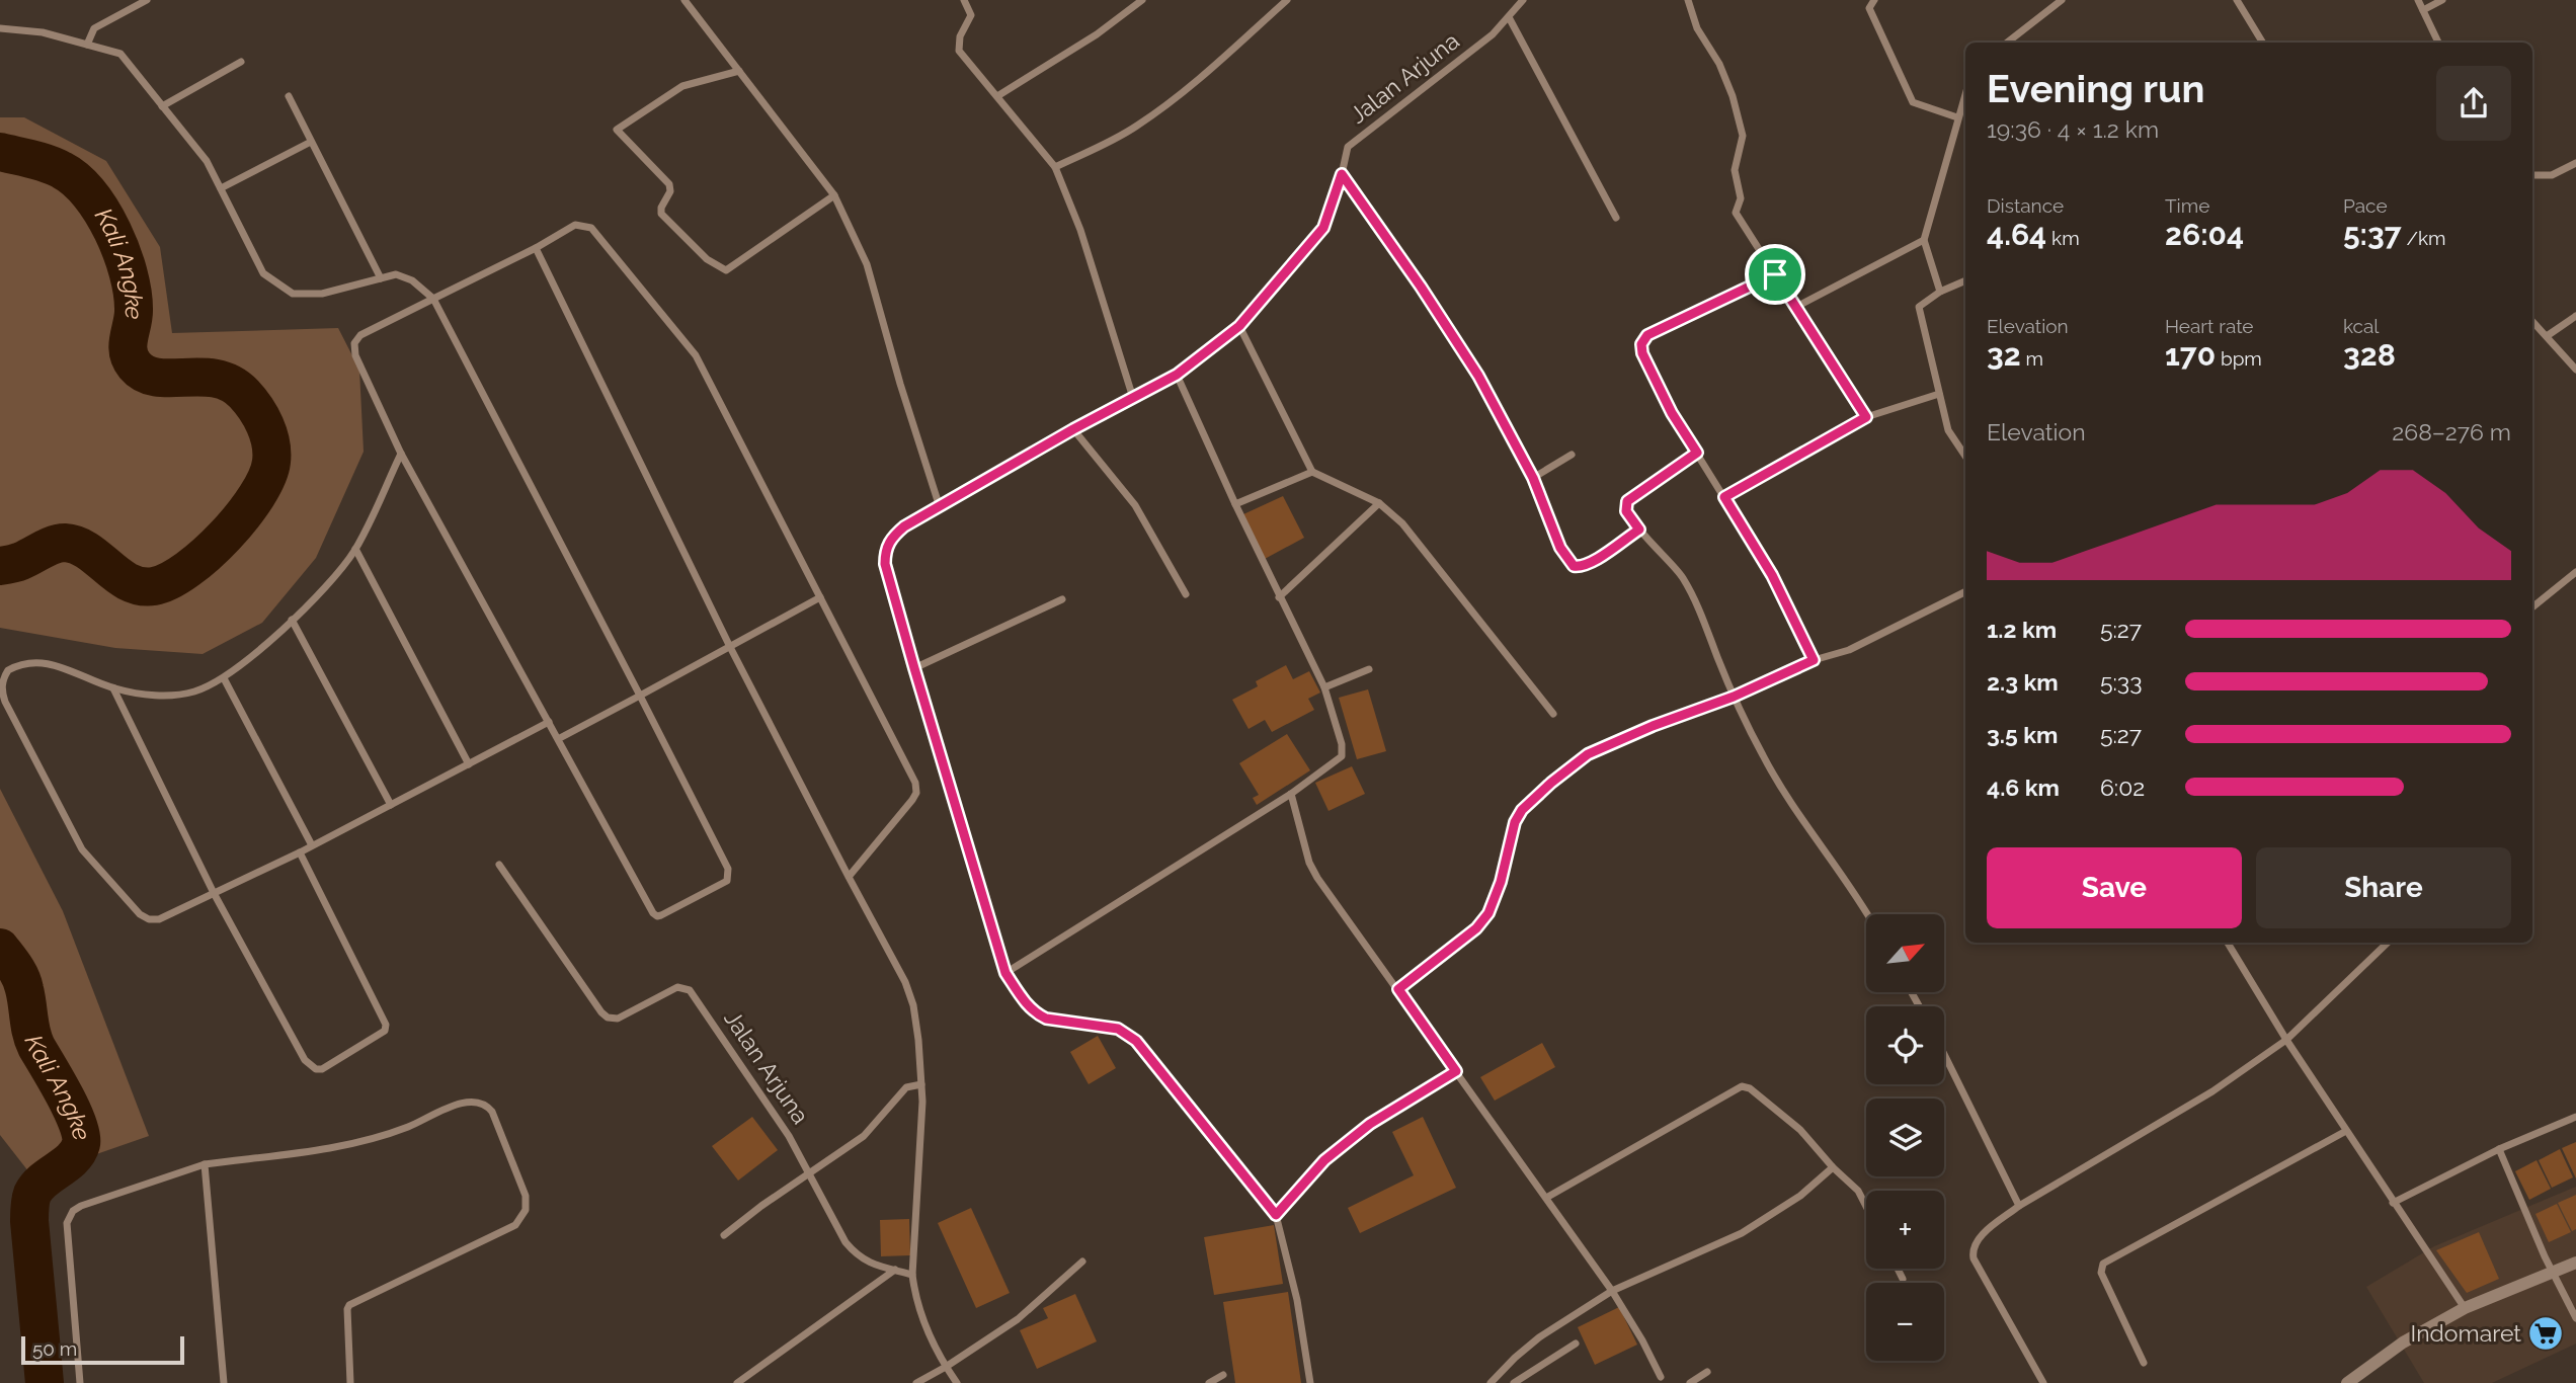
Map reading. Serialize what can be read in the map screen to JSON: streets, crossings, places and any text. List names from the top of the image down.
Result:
{
  "streets": {
    "street": ["Jalan Arjuna"]
  },
  "water": ["Kali Angke"],
  "places": {
    "supermarket": ["Indomaret"]
  },
  "scale_bar": "50 m",
  "north": "top right",
  "page": {
    "heading": ["Evening run", "19:36 · 4 × 1.2 km"],
    "stats": [
      ["Distance", "4.64 km"],
      ["Time", "26:04"],
      ["Pace", "5:37 /km"],
      ["Elevation", "32 m"],
      ["Heart rate", "170 bpm"],
      ["kcal", "328"]
    ],
    "chart": ["Elevation", "268–276 m"],
    "list": [
      {
        "name": "1.2 km",
        "note": "5:27"
      },
      {
        "name": "2.3 km",
        "note": "5:33"
      },
      {
        "name": "3.5 km",
        "note": "5:27"
      },
      {
        "name": "4.6 km",
        "note": "6:02"
      }
    ],
    "buttons": ["Save", "Share"],
    "map_buttons": ["+", "−"],
    "scale": "50 m"
  }
}
